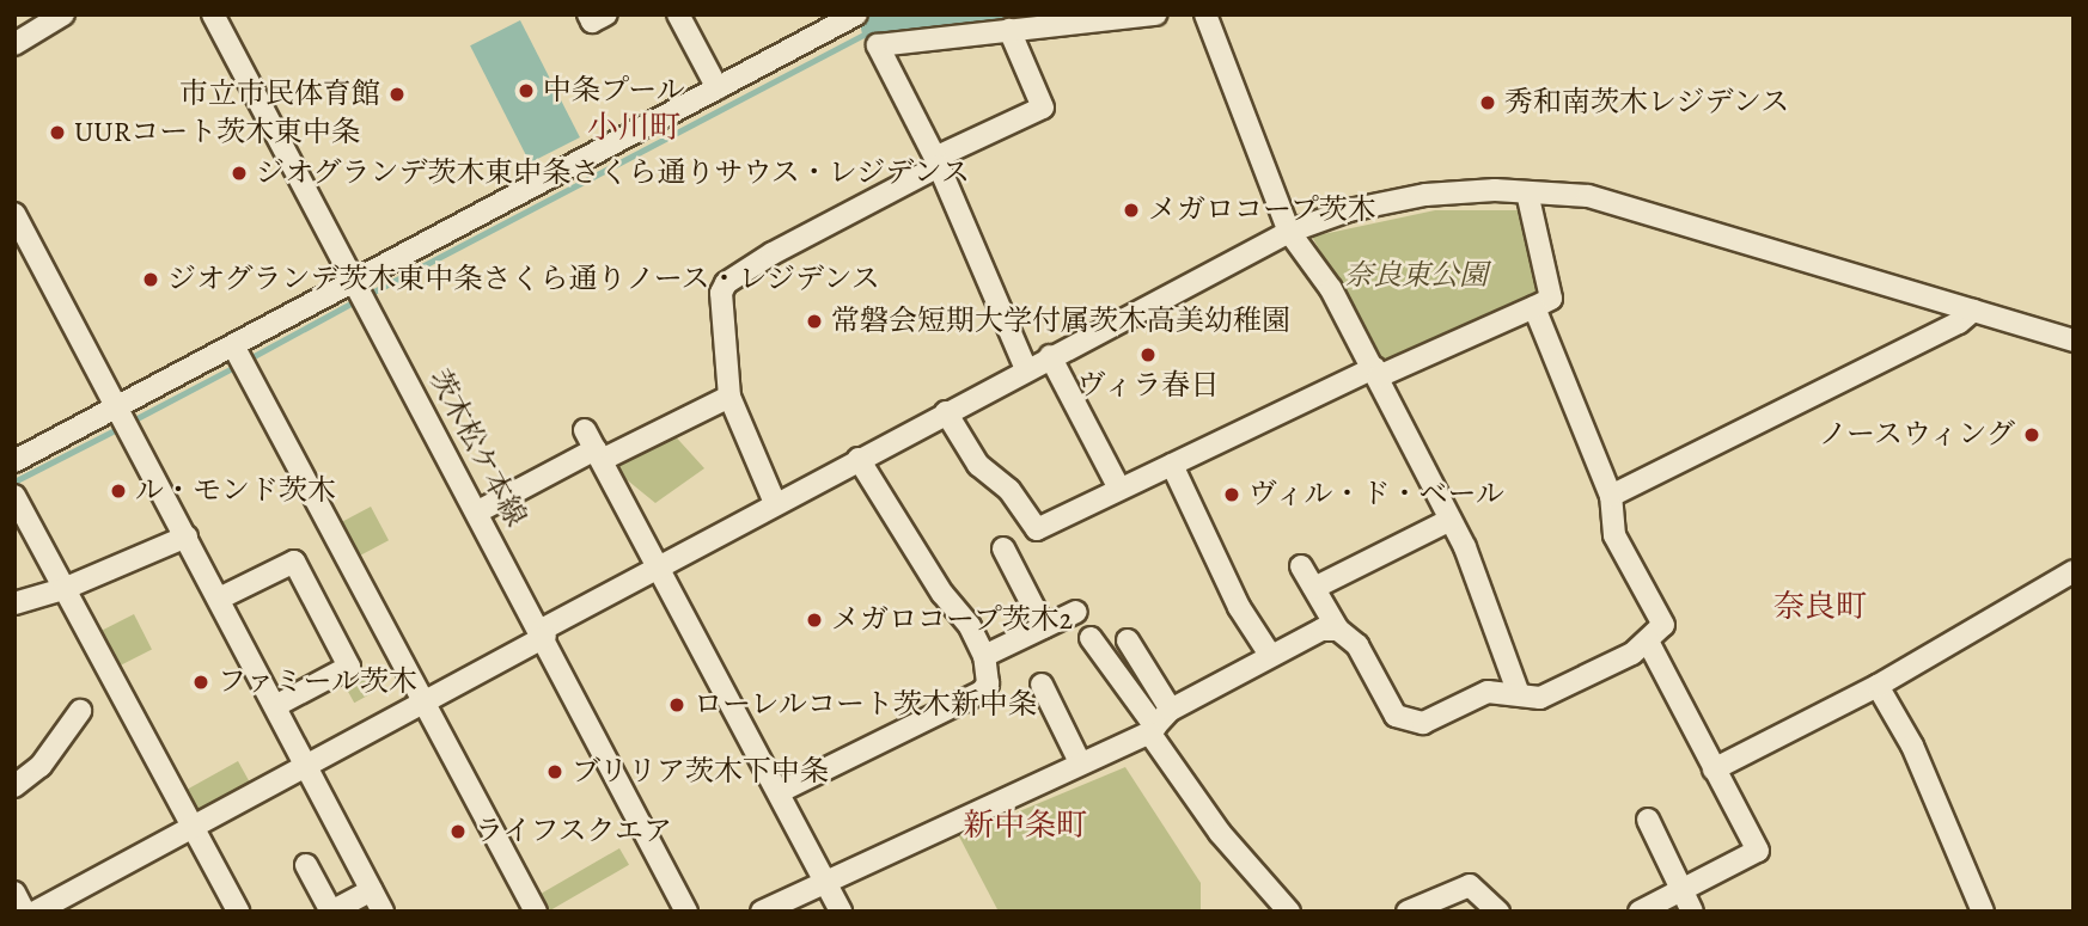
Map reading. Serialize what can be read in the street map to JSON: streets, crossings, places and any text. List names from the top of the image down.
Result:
{
  "streets": {
    "street": ["茨木松ケ本線"]
  },
  "districts": ["小川町", "奈良町", "新中条町"],
  "parks": ["奈良東公園"],
  "places": [
    "中条プール",
    "市立市民体育館",
    "秀和南茨木レジデンス",
    "UURコート茨木東中条",
    "ジオグランデ茨木東中条さくら通りサウス・レジデンス",
    "メガロコープ茨木",
    "ジオグランデ茨木東中条さくら通りノース・レジデンス",
    "常磐会短期大学付属茨木高美幼稚園",
    "ヴィラ春日",
    "ノースウィング",
    "ル・モンド茨木",
    "ヴィル・ド・ベール",
    "メガロコープ茨木2",
    "ファミール茨木",
    "ローレルコート茨木新中条",
    "ブリリア茨木下中条",
    "ライフスクエア"
  ]
}
